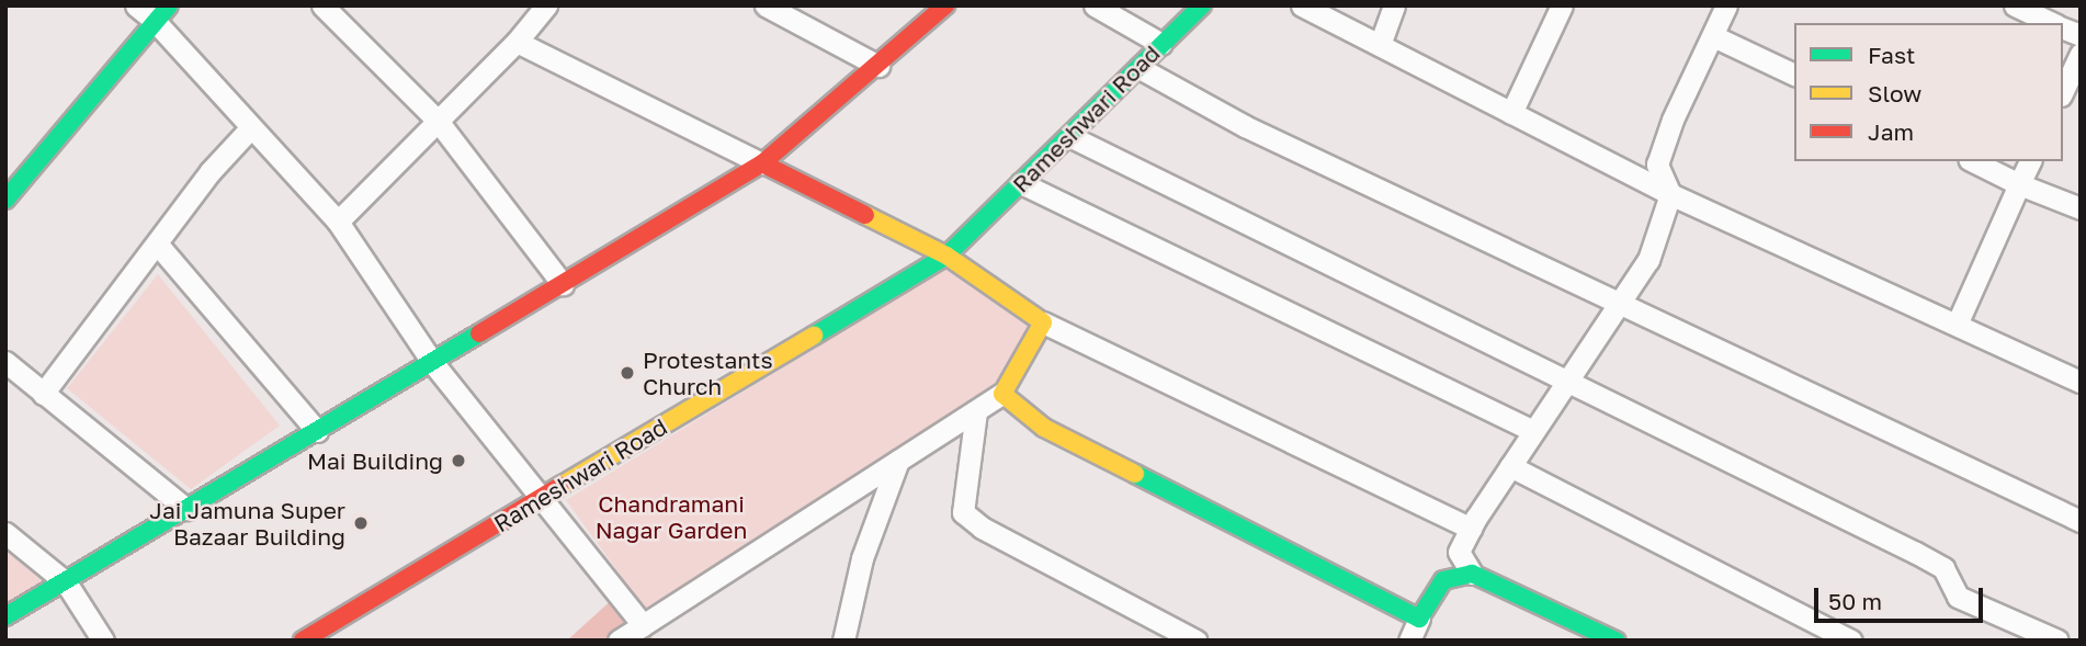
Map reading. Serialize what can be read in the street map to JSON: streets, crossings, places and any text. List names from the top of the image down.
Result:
{
  "streets": {
    "street": ["Rameshwari Road"]
  },
  "parks": ["Chandramani Nagar Garden"],
  "places": ["Protestants Church", "Mai Building", "Jai Jamuna Super Bazaar Building"],
  "legend": ["Fast", "Slow", "Jam"],
  "scale_bar": "50 m"
}
